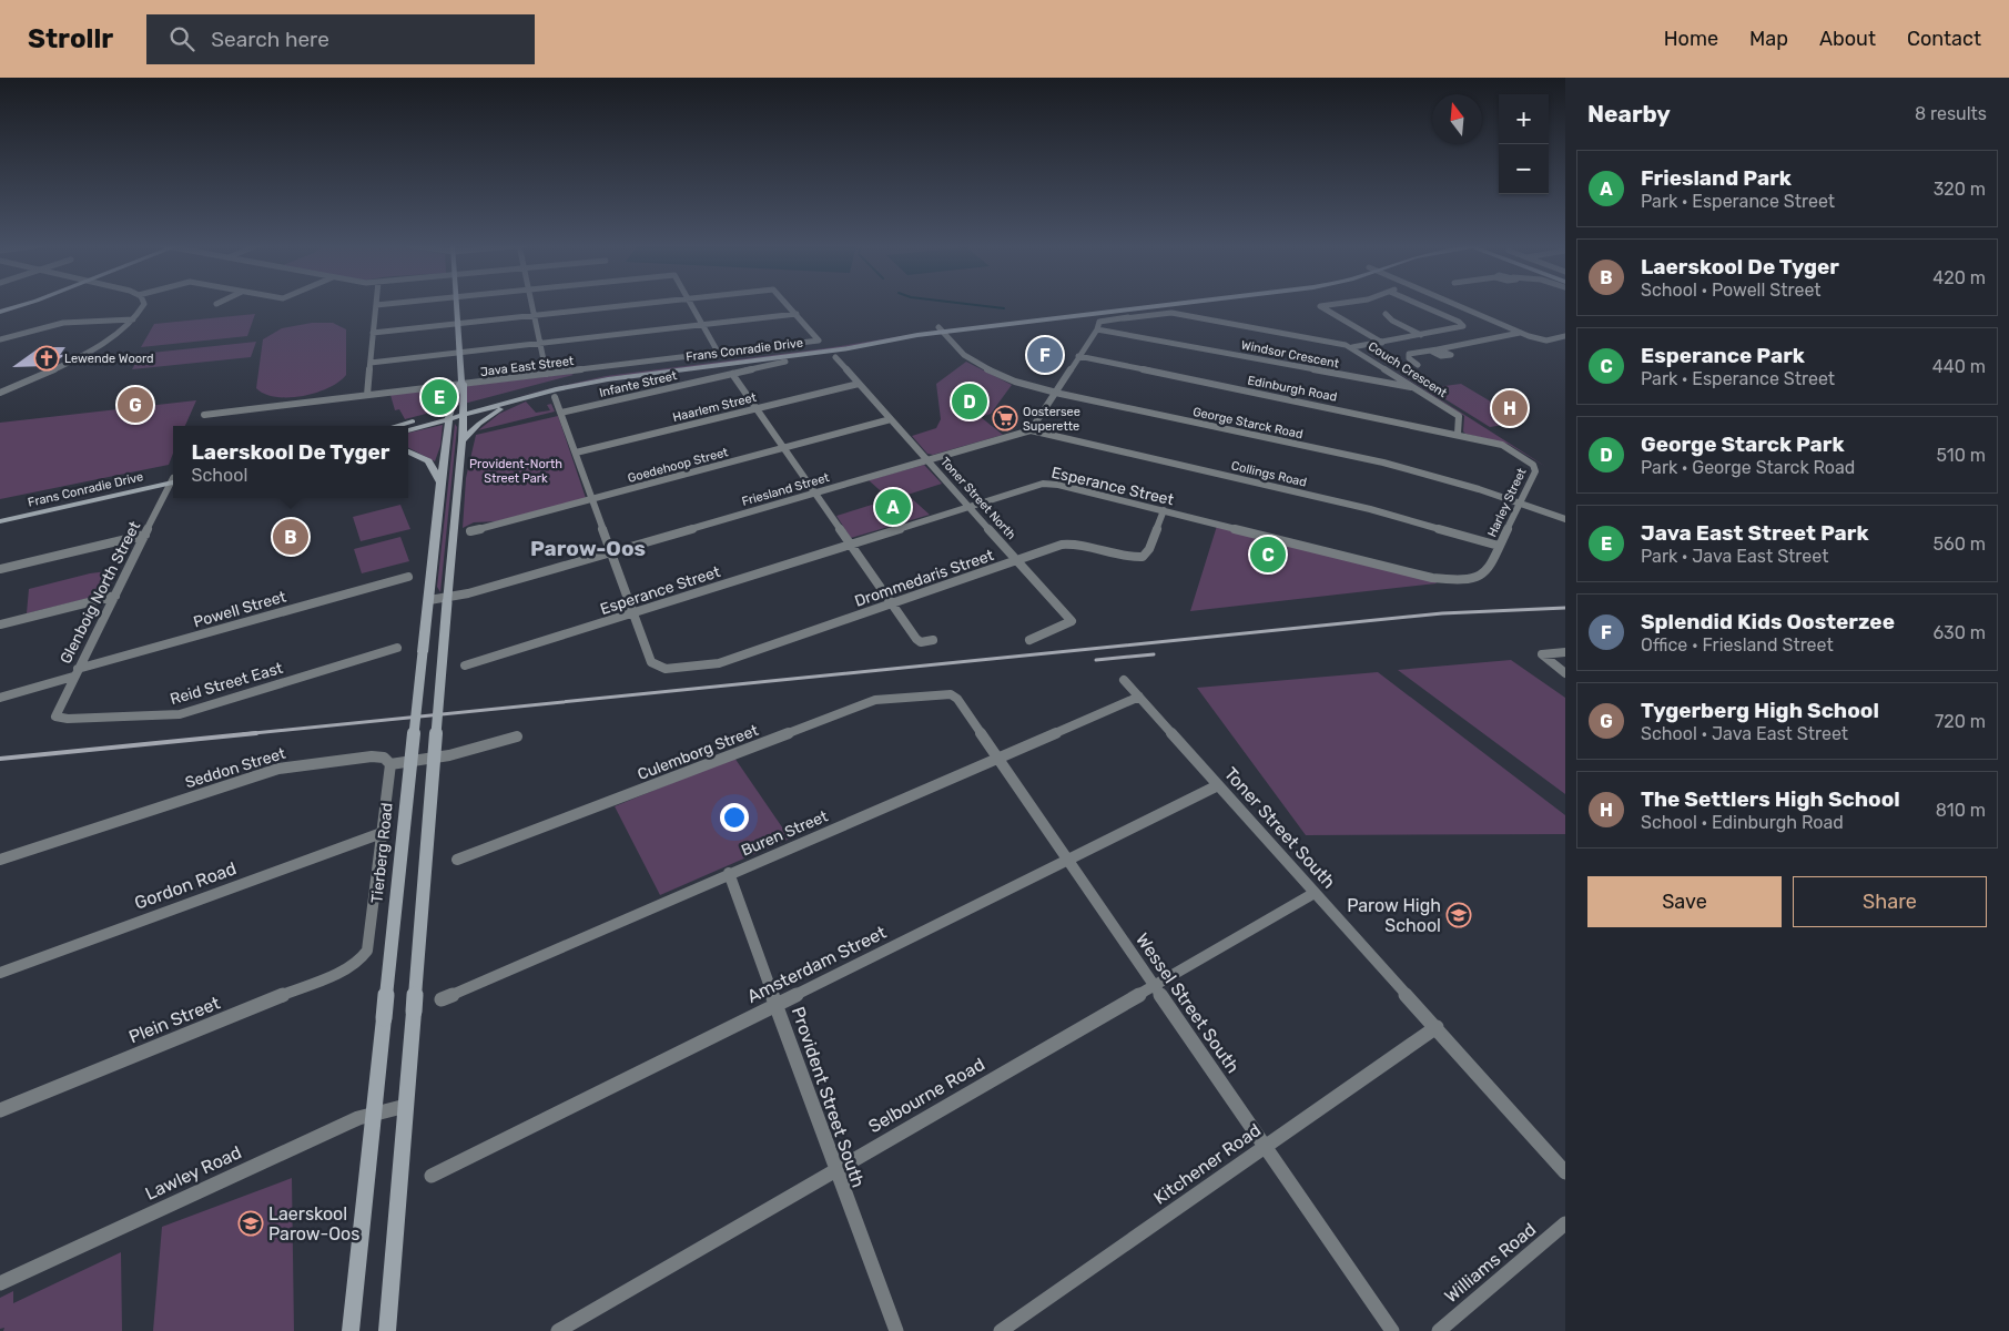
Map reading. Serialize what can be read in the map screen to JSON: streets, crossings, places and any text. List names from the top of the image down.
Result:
{
  "streets": {
    "main road": ["Frans Conradie Drive", "Tierberg Road"],
    "street": [
      "Windsor Crescent",
      "Java East Street",
      "Couch Crescent",
      "Infante Street",
      "Edinburgh Road",
      "Haarlem Street",
      "George Starck Road",
      "Goedehoop Street",
      "Collings Road",
      "Esperance Street",
      "Friesland Street",
      "Toner Street North",
      "Harley Street",
      "Drommedaris Street",
      "Glenboig North Street",
      "Powell Street",
      "Reid Street East",
      "Culemborg Street",
      "Seddon Street",
      "Toner Street South",
      "Buren Street",
      "Gordon Road",
      "Amsterdam Street",
      "Wessel Street South",
      "Plein Street",
      "Selbourne Road",
      "Provident Street South",
      "Kitchener Road",
      "Lawley Road",
      "Williams Road"
    ]
  },
  "crossings": [
    ["Frans Conradie Drive", "George Starck Road"],
    ["Frans Conradie Drive", "Tierberg Road"],
    ["Windsor Crescent", "Couch Crescent"],
    ["Java East Street", "Tierberg Road"],
    ["Couch Crescent", "Edinburgh Road"],
    ["Edinburgh Road", "Harley Street"],
    ["Haarlem Street", "Toner Street North"],
    ["George Starck Road", "Harley Street"],
    ["Goedehoop Street", "Toner Street North"],
    ["Collings Road", "Friesland Street"],
    ["Collings Road", "Harley Street"],
    ["Esperance Street", "Toner Street North"],
    ["Esperance Street", "Harley Street"],
    ["Esperance Street", "Drommedaris Street"],
    ["Friesland Street", "Toner Street North"],
    ["Friesland Street", "Tierberg Road"],
    ["Toner Street North", "Drommedaris Street"],
    ["Glenboig North Street", "Powell Street"],
    ["Glenboig North Street", "Reid Street East"],
    ["Culemborg Street", "Wessel Street South"],
    ["Toner Street South", "Buren Street"],
    ["Toner Street South", "Amsterdam Street"],
    ["Toner Street South", "Selbourne Road"],
    ["Toner Street South", "Kitchener Road"],
    ["Buren Street", "Wessel Street South"],
    ["Buren Street", "Provident Street South"],
    ["Tierberg Road", "Lawley Road"],
    ["Amsterdam Street", "Wessel Street South"],
    ["Amsterdam Street", "Provident Street South"],
    ["Wessel Street South", "Selbourne Road"],
    ["Wessel Street South", "Kitchener Road"],
    ["Selbourne Road", "Provident Street South"]
  ],
  "districts": ["Parow-Oos"],
  "parks": ["Provident-North Street Park"],
  "places": {
    "church": ["Lewende Woord"],
    "supermarket": ["Oostersee Superette"],
    "school or university": ["Parow High School", "Laerskool Parow-Oos"]
  },
  "north": "top",
  "page": {
    "header": "Strollr",
    "search": "Search here",
    "nav": [
      "Home",
      "Map",
      "About",
      "Contact"
    ],
    "heading": ["Nearby", "8 results"],
    "map_buttons": ["+", "−"],
    "list": [
      {
        "mark": "A",
        "name": "Friesland Park",
        "note": "Park · Esperance Street",
        "value": "320 m"
      },
      {
        "mark": "B",
        "name": "Laerskool De Tyger",
        "note": "School · Powell Street",
        "value": "420 m"
      },
      {
        "mark": "C",
        "name": "Esperance Park",
        "note": "Park · Esperance Street",
        "value": "440 m"
      },
      {
        "mark": "D",
        "name": "George Starck Park",
        "note": "Park · George Starck Road",
        "value": "510 m"
      },
      {
        "mark": "E",
        "name": "Java East Street Park",
        "note": "Park · Java East Street",
        "value": "560 m"
      },
      {
        "mark": "F",
        "name": "Splendid Kids Oosterzee",
        "note": "Office · Friesland Street",
        "value": "630 m"
      },
      {
        "mark": "G",
        "name": "Tygerberg High School",
        "note": "School · Java East Street",
        "value": "720 m"
      },
      {
        "mark": "H",
        "name": "The Settlers High School",
        "note": "School · Edinburgh Road",
        "value": "810 m"
      }
    ],
    "pins": [
      "F",
      "E",
      "D",
      "G",
      "H",
      "A",
      "B",
      "C"
    ],
    "popup": ["Laerskool De Tyger", "School"],
    "buttons": ["Save", "Share"]
  }
}
